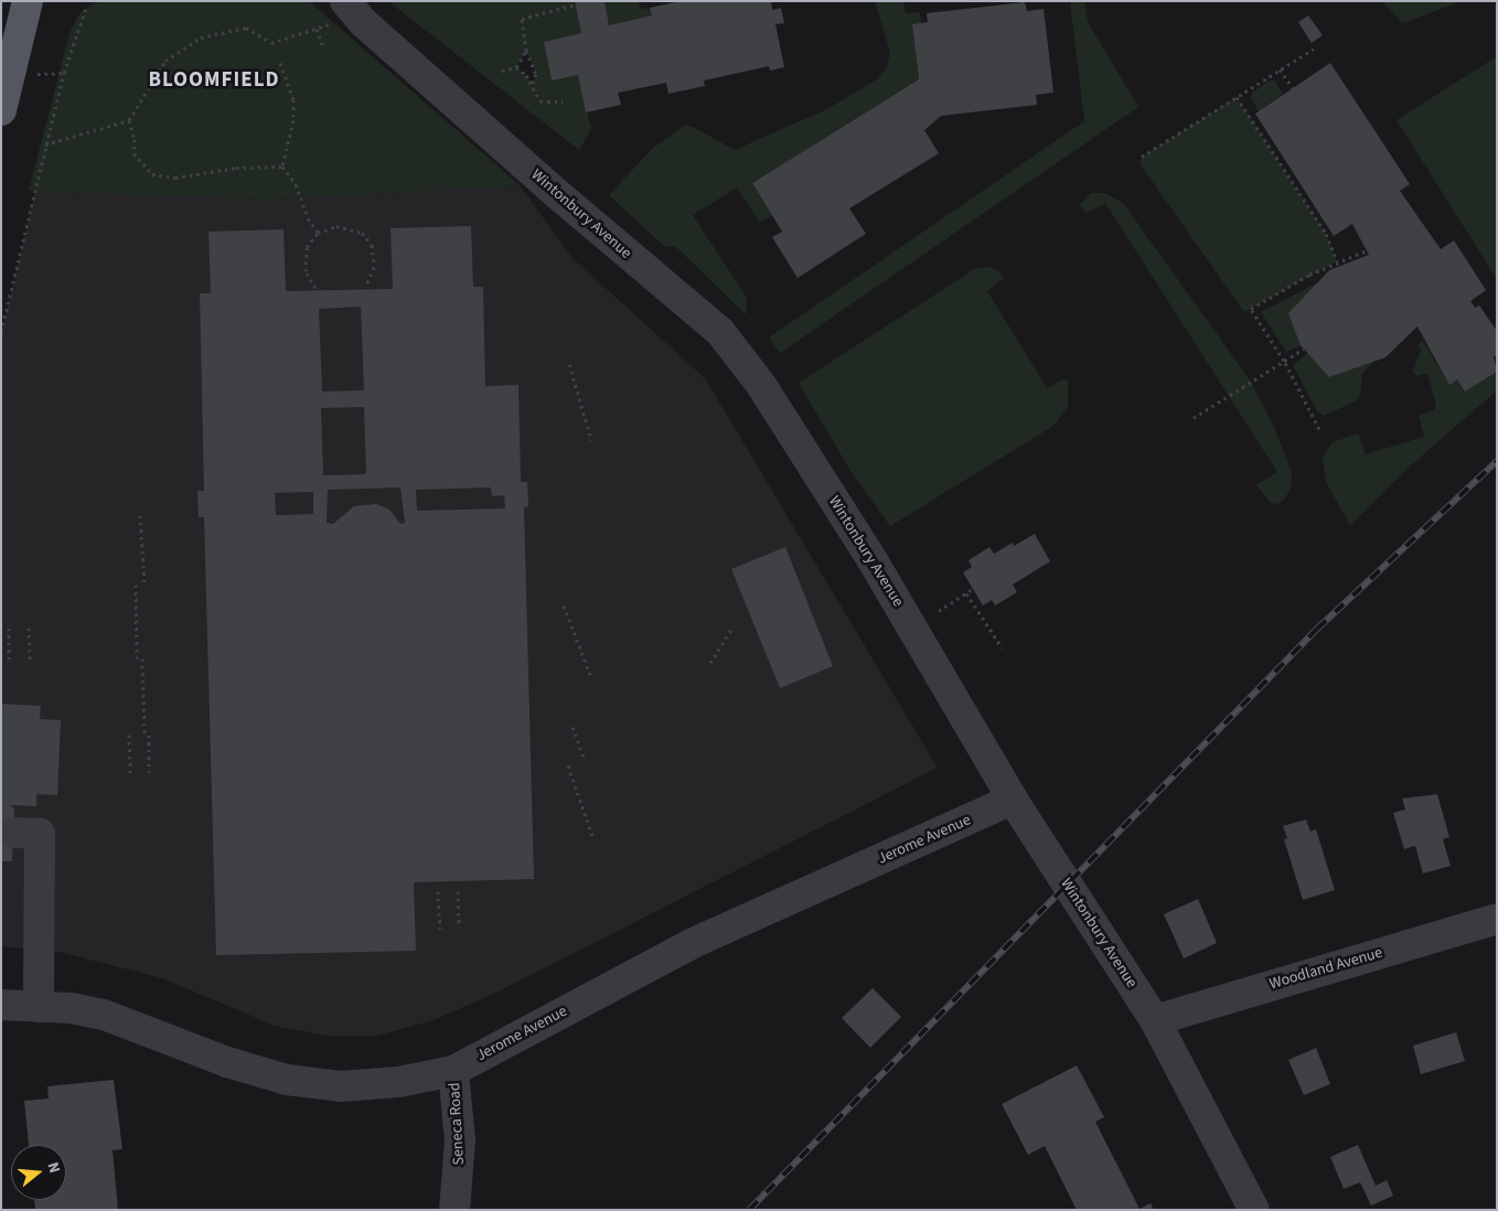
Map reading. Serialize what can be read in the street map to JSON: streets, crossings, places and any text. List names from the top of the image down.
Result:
{
  "streets": {
    "street": [
      "Wintonbury Avenue",
      "Jerome Avenue",
      "Woodland Avenue",
      "Seneca Road"
    ]
  },
  "crossings": [
    ["Wintonbury Avenue", "Jerome Avenue"],
    ["Wintonbury Avenue", "Woodland Avenue"],
    ["Jerome Avenue", "Seneca Road"]
  ],
  "districts": ["BLOOMFIELD"],
  "north": "right"
}
